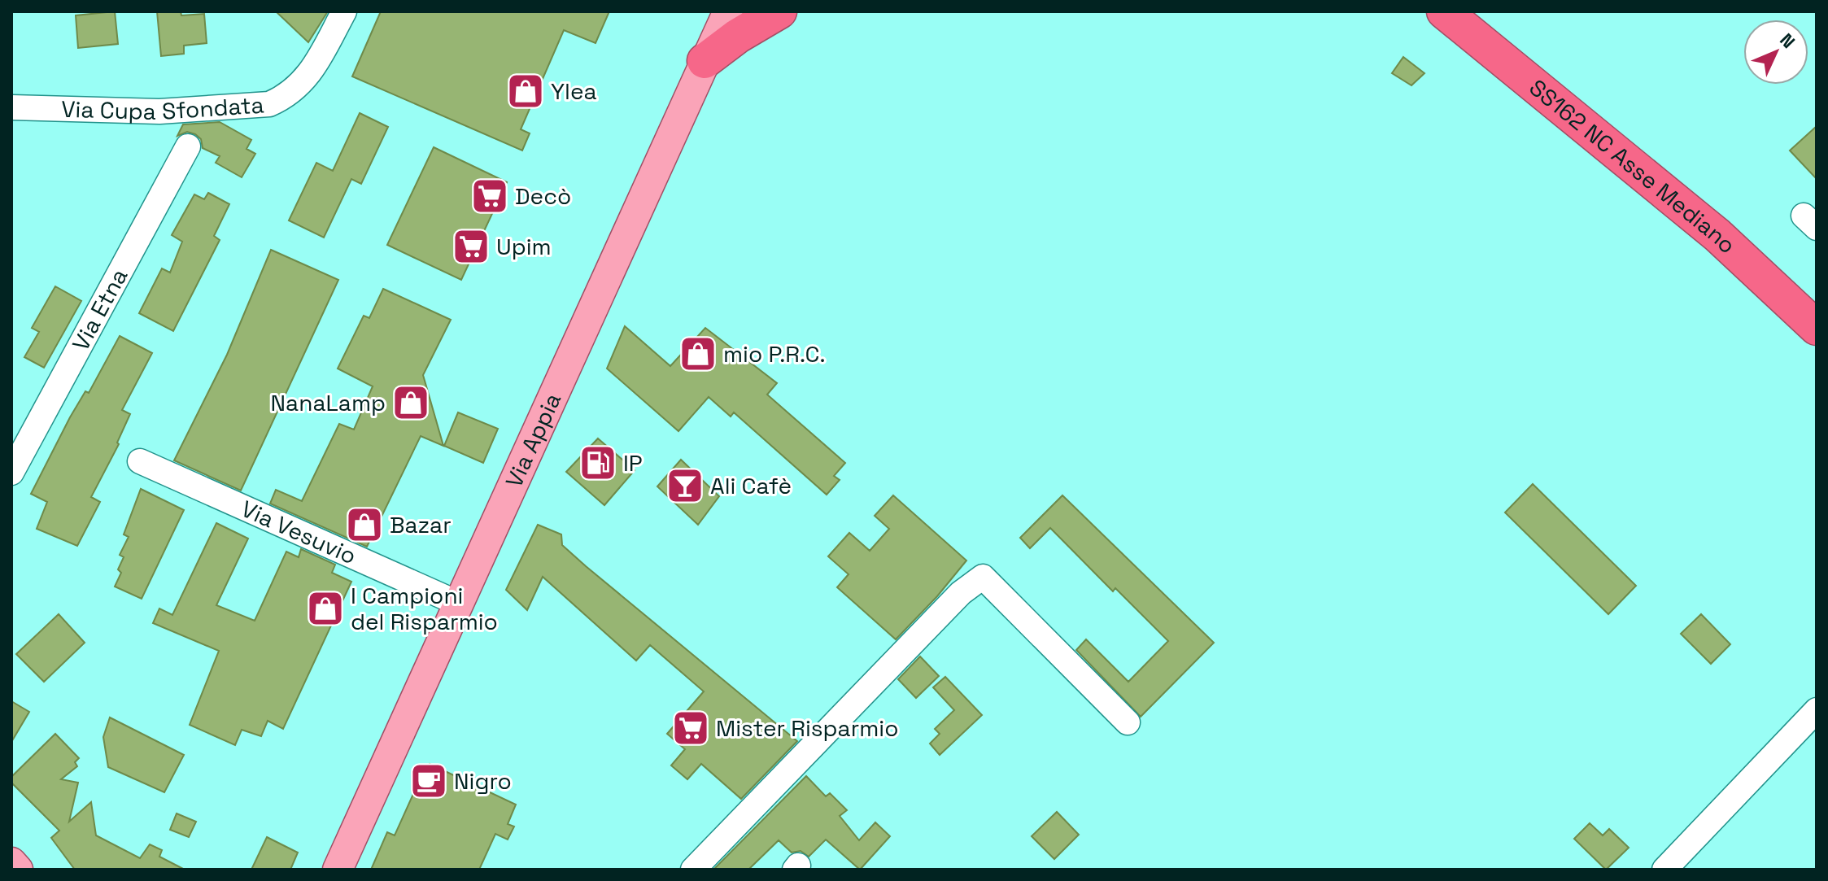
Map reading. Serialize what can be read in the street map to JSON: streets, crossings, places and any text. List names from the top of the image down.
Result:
{
  "streets": {
    "highway": ["SS162 NC Asse Mediano"],
    "main road": ["Via Appia"],
    "street": ["Via Cupa Sfondata", "Via Etna", "Via Vesuvio"]
  },
  "crossings": [
    ["Via Appia", "Via Vesuvio"]
  ],
  "places": {
    "shop": [
      "Ylea",
      "mio P.R.C.",
      "NanaLamp",
      "Bazar",
      "I Campioni del Risparmio"
    ],
    "supermarket": ["Decò", "Upim", "Mister Risparmio"],
    "fuel station": ["IP"],
    "bar": ["Ali Cafè"],
    "cafe": ["Nigro"]
  },
  "north": "top right"
}
